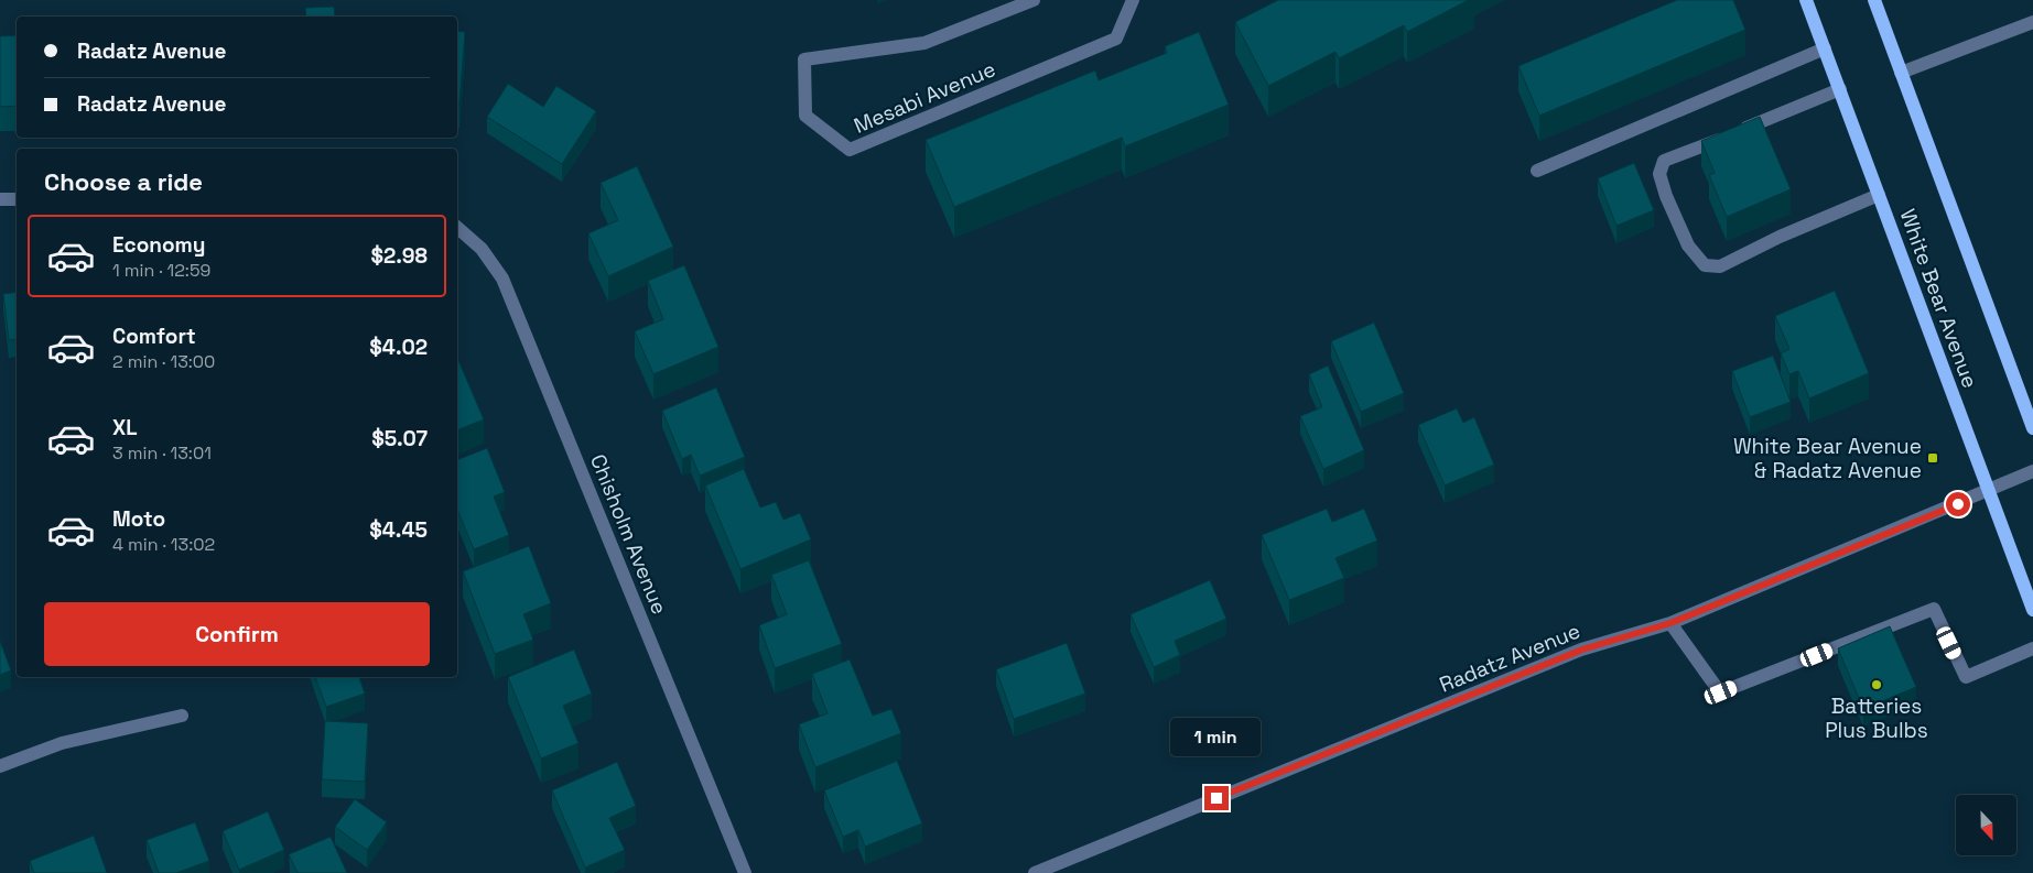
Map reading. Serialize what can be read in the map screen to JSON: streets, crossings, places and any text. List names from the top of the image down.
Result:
{
  "streets": {
    "main road": ["White Bear Avenue"],
    "street": ["Mesabi Avenue", "Chisholm Avenue", "Radatz Avenue"]
  },
  "crossings": [
    ["White Bear Avenue", "Radatz Avenue"]
  ],
  "places": {
    "transit": ["White Bear Avenue & Radatz Avenue"],
    "other": ["Batteries Plus Bulbs"]
  },
  "north": "bottom",
  "page": {
    "banner": ["Radatz Avenue", "Radatz Avenue"],
    "heading": "Choose a ride",
    "list": [
      {
        "name": "Economy",
        "note": "1 min · 12:59",
        "value": "$2.98"
      },
      {
        "name": "Comfort",
        "note": "2 min · 13:00",
        "value": "$4.02"
      },
      {
        "name": "XL",
        "note": "3 min · 13:01",
        "value": "$5.07"
      },
      {
        "name": "Moto",
        "note": "4 min · 13:02",
        "value": "$4.45"
      }
    ],
    "buttons": "Confirm",
    "bubble": "1 min"
  }
}
